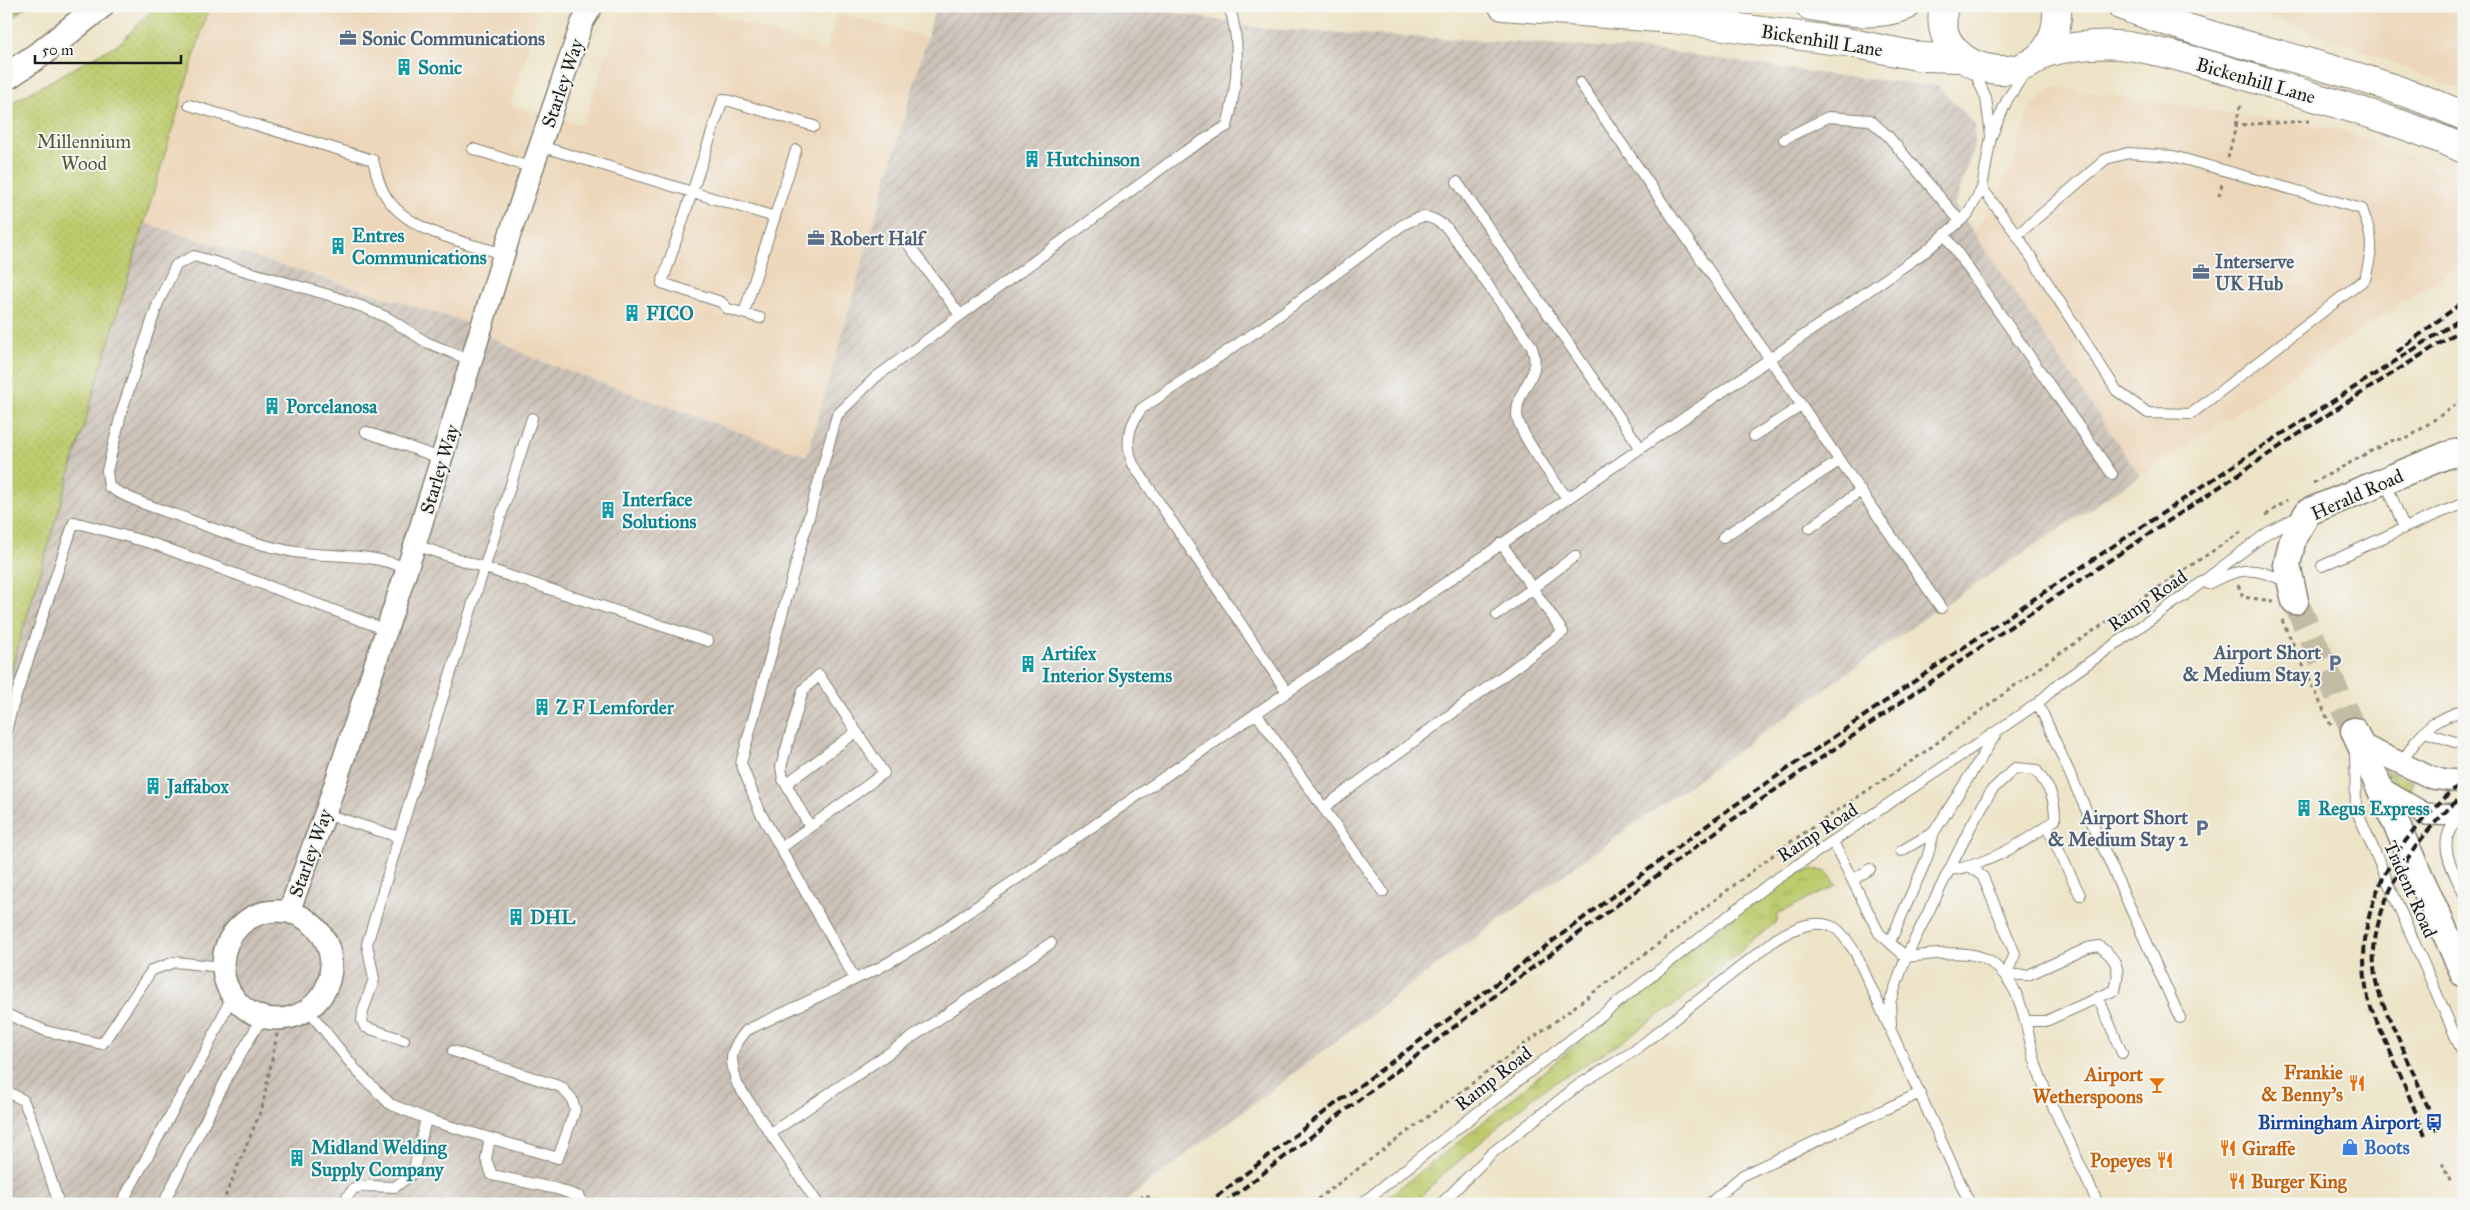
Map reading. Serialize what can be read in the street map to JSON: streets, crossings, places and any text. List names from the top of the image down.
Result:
{
  "streets": {
    "main road": ["Bickenhill Lane"],
    "street": ["Starley Way", "Herald Road"],
    "lane": ["Ramp Road", "Trident Road"]
  },
  "crossings": [
    ["Herald Road", "Ramp Road"]
  ],
  "parks": ["Millennium Wood"],
  "places": {
    "office": ["Sonic Communications", "Robert Half", "Interserve UK Hub"],
    "building": [
      "Sonic",
      "Hutchinson",
      "Entres Communications",
      "FICO",
      "Porcelanosa",
      "Interface Solutions",
      "Artifex Interior Systems",
      "Z F Lemforder",
      "Jaffabox",
      "Regus Express",
      "DHL",
      "Midland Welding Supply Company"
    ],
    "parking": ["Airport Short & Medium Stay 3", "Airport Short & Medium Stay 2"],
    "restaurant": [
      "Frankie & Benny's",
      "Giraffe",
      "Popeyes",
      "Burger King"
    ],
    "bar": ["Airport Wetherspoons"],
    "bus stop": ["Birmingham Airport"],
    "shop": ["Boots"]
  },
  "scale_bar": "50 m"
}
